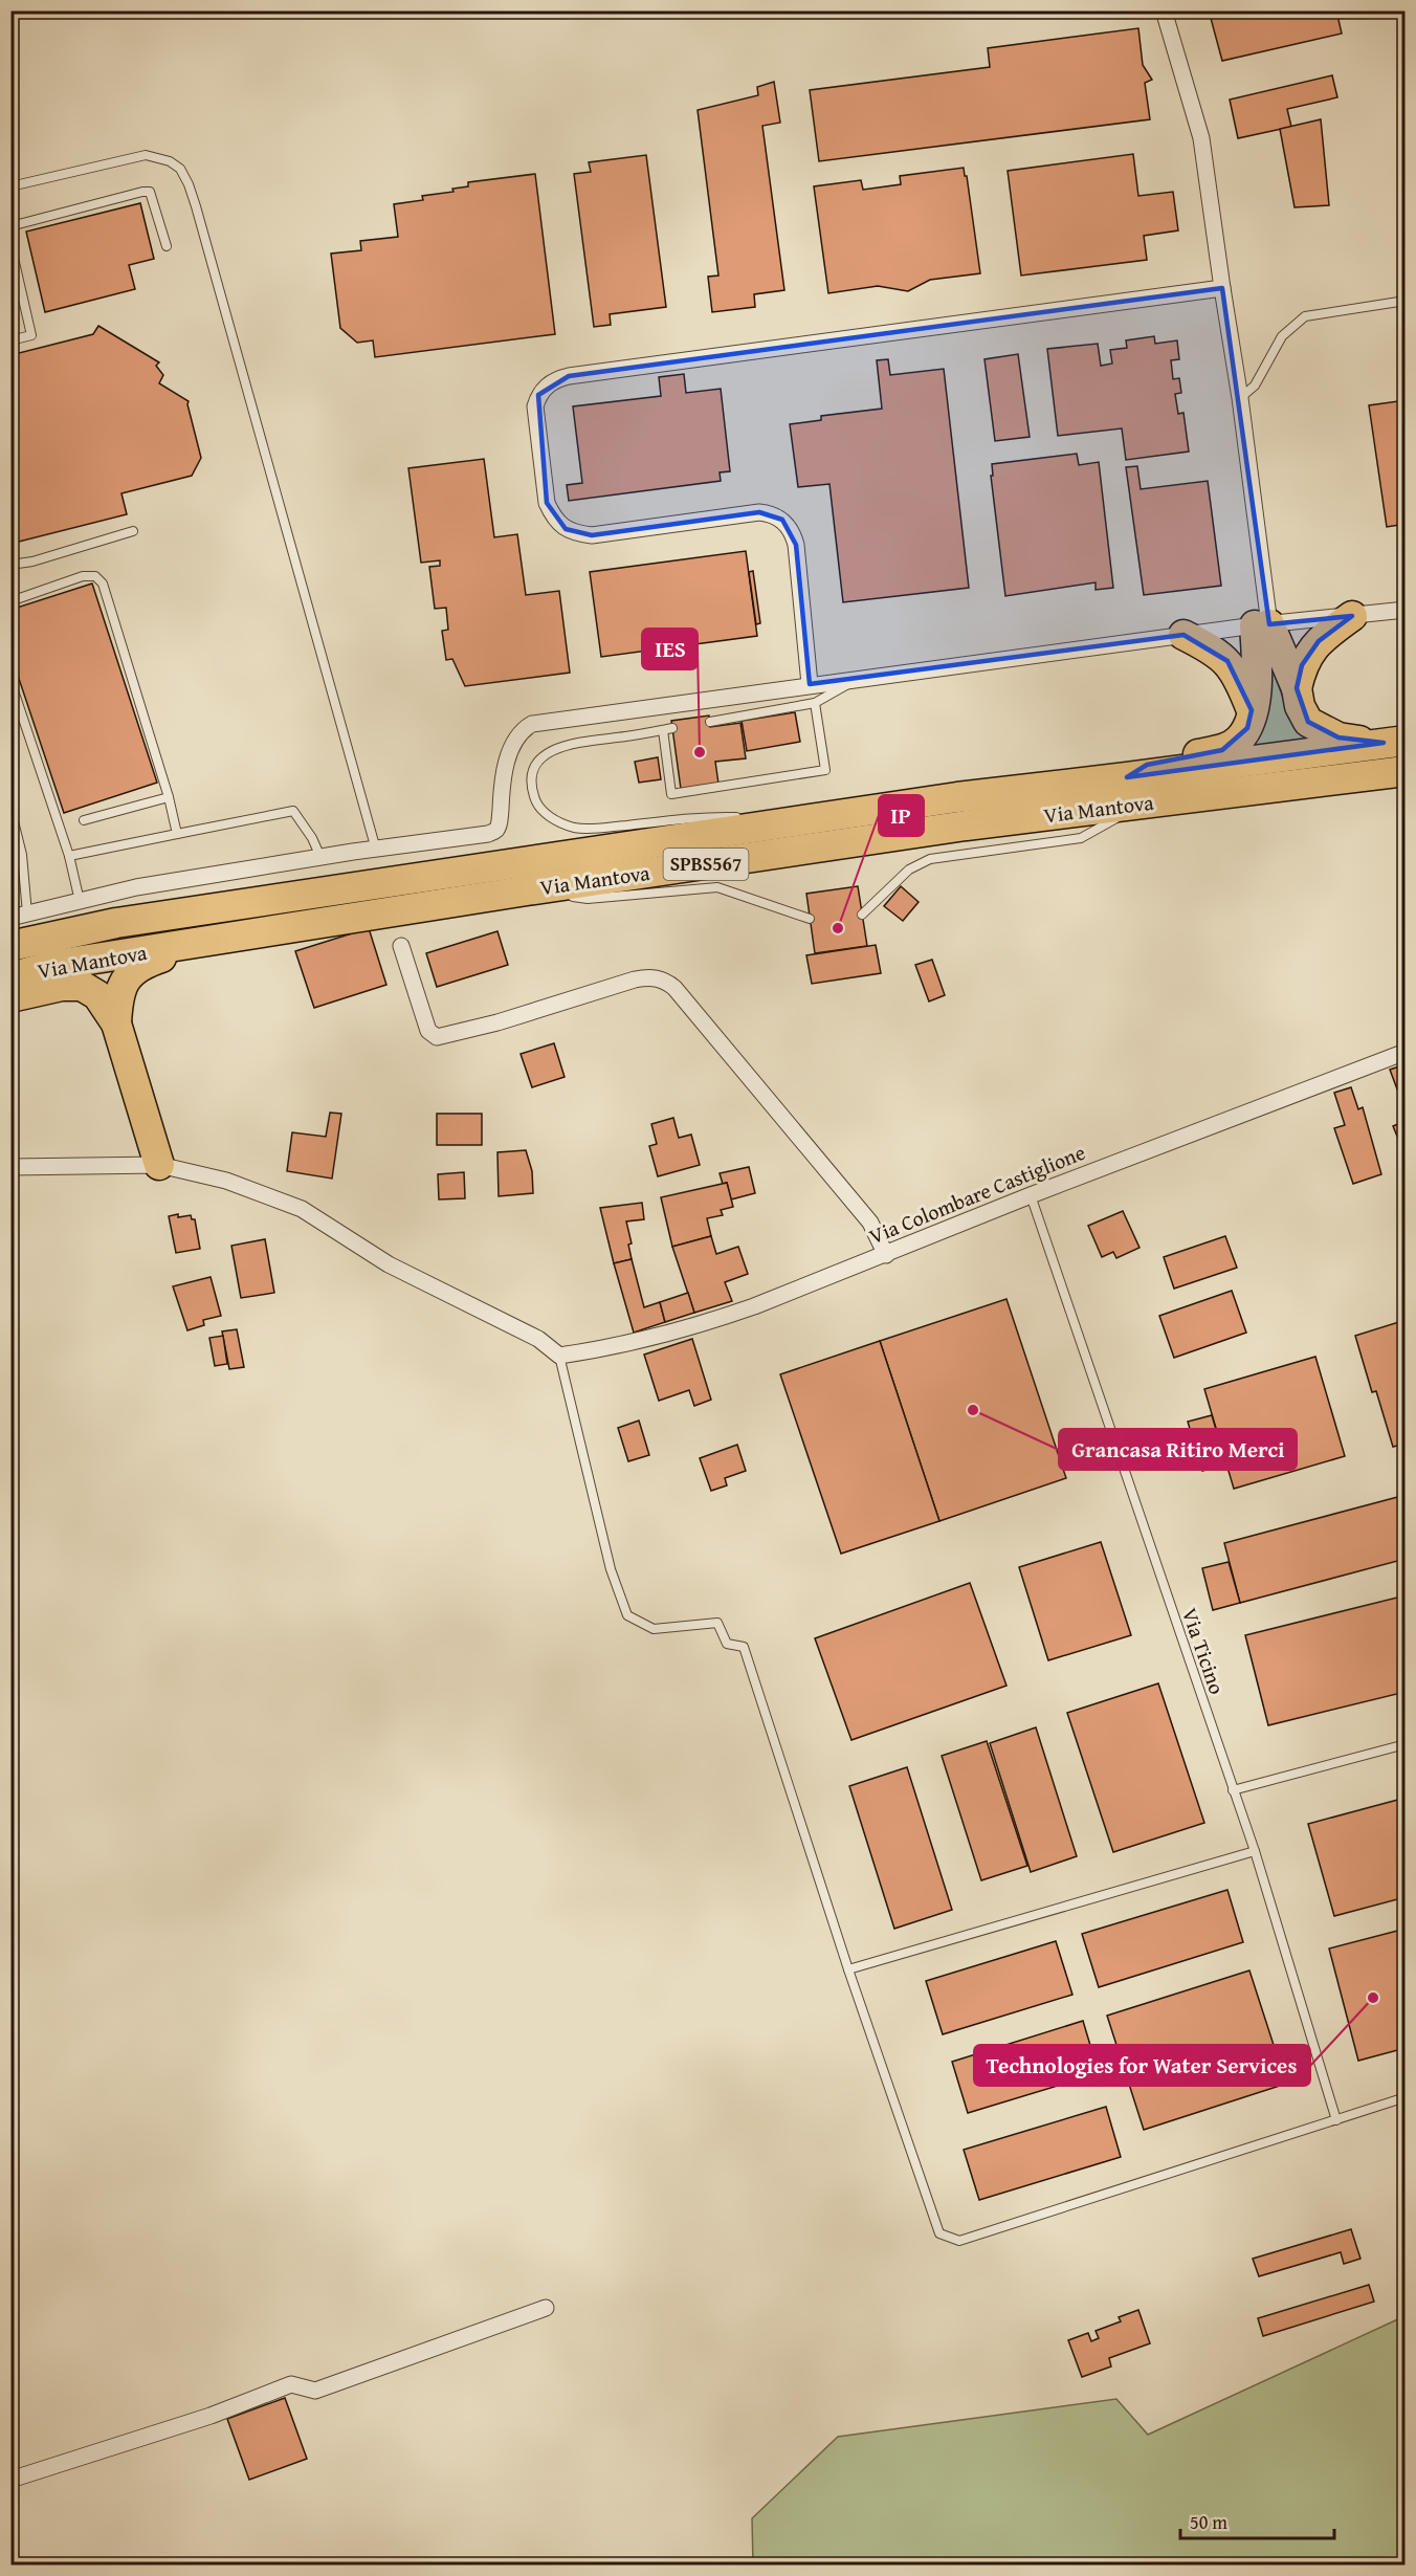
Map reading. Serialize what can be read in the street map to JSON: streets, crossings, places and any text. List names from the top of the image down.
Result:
{
  "streets": {
    "highway": ["Via Mantova", "SPBS567"],
    "street": ["Via Colombare Castiglione"],
    "lane": ["Via Ticino"]
  },
  "crossings": [
    ["Via Colombare Castiglione", "Via Ticino"]
  ],
  "places": [
    "IES",
    "IP",
    "Grancasa Ritiro Merci",
    "Technologies for Water Services"
  ],
  "scale_bar": "50 m"
}
